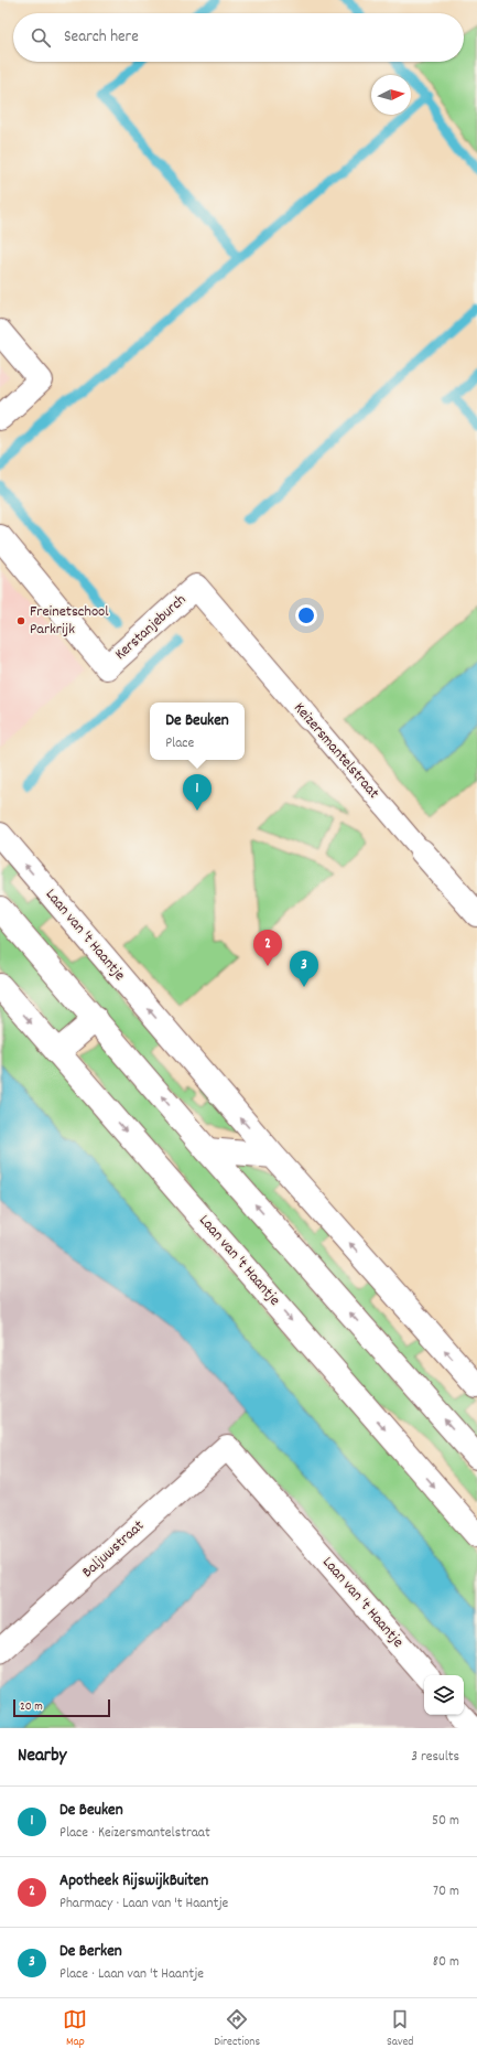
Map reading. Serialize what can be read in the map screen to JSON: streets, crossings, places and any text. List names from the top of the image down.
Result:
{
  "streets": {
    "street": [
      "Kerstanjeburch",
      "Keizersmantelstraat",
      "Laan van 't Haantje",
      "Baljuwstraat"
    ]
  },
  "crossings": [
    ["Kerstanjeburch", "Keizersmantelstraat"],
    ["Laan van 't Haantje", "Baljuwstraat"]
  ],
  "places": ["Freinetschool Parkrijk"],
  "scale_bar": "20 m",
  "north": "right",
  "page": {
    "search": "Search here",
    "popup": ["De Beuken", "Place"],
    "pins": ["1", "2", "3"],
    "scale": "20 m",
    "heading": ["Nearby", "3 results"],
    "list": [
      {
        "mark": "1",
        "name": "De Beuken",
        "note": "Place · Keizersmantelstraat",
        "value": "50 m"
      },
      {
        "mark": "2",
        "name": "Apotheek RijswijkBuiten",
        "note": "Pharmacy · Laan van 't Haantje",
        "value": "70 m"
      },
      {
        "mark": "3",
        "name": "De Berken",
        "note": "Place · Laan van 't Haantje",
        "value": "80 m"
      }
    ],
    "nav": ["Map", "Directions", "Saved"]
  }
}
